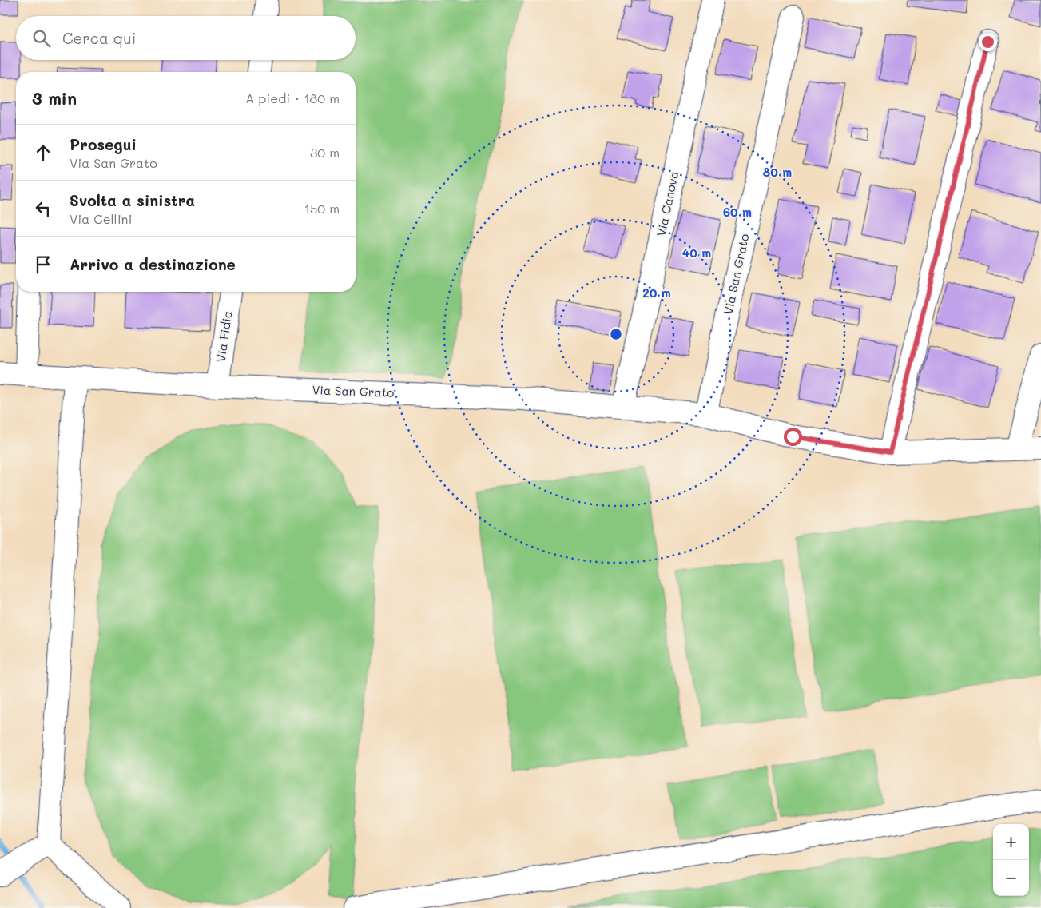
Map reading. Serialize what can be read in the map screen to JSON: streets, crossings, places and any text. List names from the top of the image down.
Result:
{
  "streets": {
    "street": ["Via Canova", "Via San Grato", "Via Fidia"]
  },
  "crossings": [
    ["Via Canova", "Via San Grato"],
    ["Via San Grato", "Via Fidia"]
  ],
  "page": {
    "search": "Cerca qui",
    "heading": ["3 min", "A piedi · 180 m"],
    "list": [
      ["Prosegui", "Via San Grato", "30 m"],
      ["Svolta a sinistra", "Via Cellini", "150 m"],
      "Arrivo a destinazione"
    ],
    "map_buttons": ["+", "−"]
  },
  "rings": [
    "80 m",
    "60 m",
    "40 m",
    "20 m"
  ]
}
